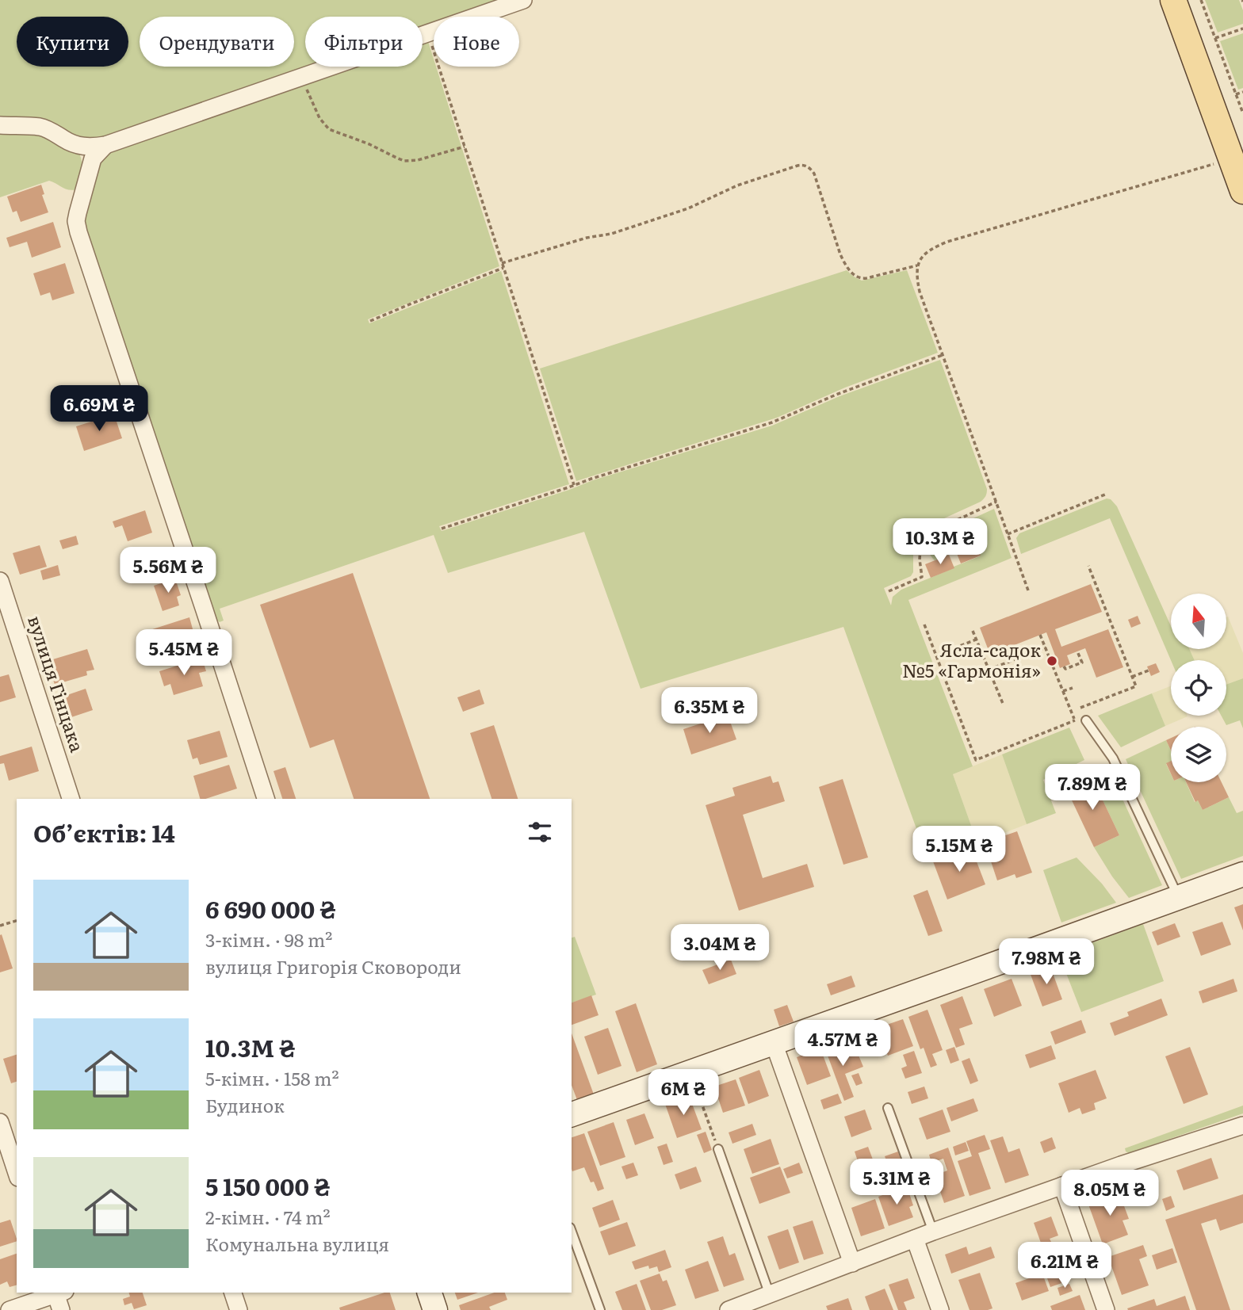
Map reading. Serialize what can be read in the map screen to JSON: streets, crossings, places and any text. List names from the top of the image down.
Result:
{
  "streets": {
    "street": ["вулиця Гінцака"]
  },
  "places": ["Ясла-садок №5 «Гармонія»"],
  "north": "top",
  "page": {
    "chip": [
      "Купити",
      "Орендувати",
      "Фільтри",
      "Нове"
    ],
    "price": [
      "6.69M ₴",
      "10.3M ₴",
      "5.56M ₴",
      "5.45M ₴",
      "6.35M ₴",
      "7.89M ₴",
      "5.15M ₴",
      "3.04M ₴",
      "7.98M ₴",
      "4.57M ₴",
      "6M ₴",
      "5.31M ₴",
      "8.05M ₴",
      "6.21M ₴"
    ],
    "heading": "Об’єктів: 14",
    "list": [
      {
        "name": "6 690 000 ₴",
        "note": "3-кімн. · 98 m² · вулиця Григорія Сковороди"
      },
      {
        "name": "10.3M ₴",
        "note": "5-кімн. · 158 m² · Будинок"
      },
      {
        "name": "5 150 000 ₴",
        "note": "2-кімн. · 74 m² · Комунальна вулиця"
      }
    ]
  }
}
